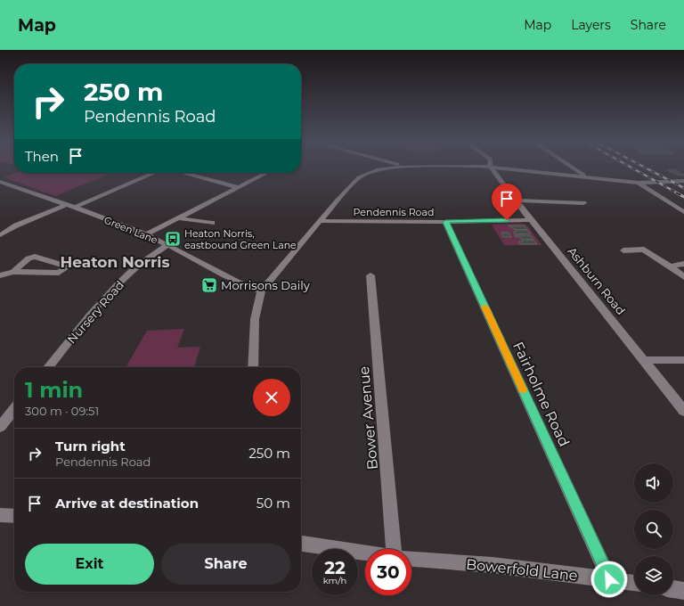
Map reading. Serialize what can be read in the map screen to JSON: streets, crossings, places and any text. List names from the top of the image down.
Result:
{
  "streets": {
    "street": [
      "Pendennis Road",
      "Green Lane",
      "Ashburn Road",
      "Nursery Road",
      "Fairholme Road",
      "Bower Avenue",
      "Bowerfold Lane"
    ]
  },
  "crossings": [
    ["Pendennis Road", "Ashburn Road"],
    ["Pendennis Road", "Fairholme Road"],
    ["Green Lane", "Nursery Road"],
    ["Fairholme Road", "Bowerfold Lane"]
  ],
  "districts": ["Heaton Norris"],
  "places": {
    "bus stop": ["Heaton Norris, eastbound Green Lane"],
    "supermarket": ["Morrisons Daily"]
  },
  "page": {
    "header": "Map",
    "nav": ["Map", "Layers", "Share"],
    "turn": ["250 m", "Pendennis Road"],
    "then": "Then",
    "heading": ["1 min", "300 m · 09:51"],
    "list": [
      {
        "name": "Turn right",
        "note": "Pendennis Road",
        "value": "250 m"
      },
      {
        "name": "Arrive at destination",
        "value": "50 m"
      }
    ],
    "buttons": ["Exit", "Share"],
    "speed": "22 km/h",
    "limit": "30"
  }
}
